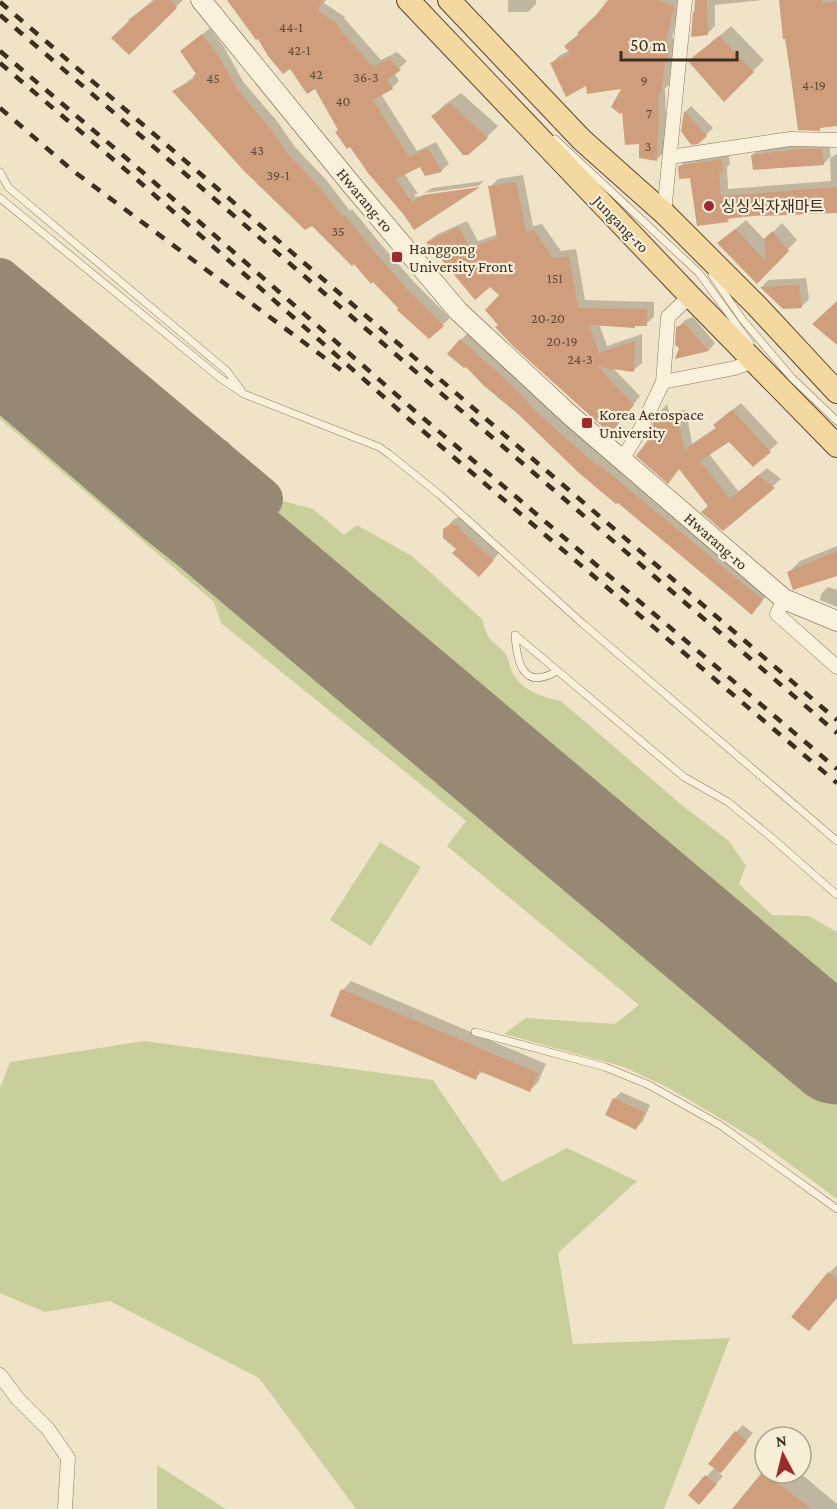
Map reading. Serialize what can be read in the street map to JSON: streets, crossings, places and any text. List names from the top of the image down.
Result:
{
  "streets": {
    "main road": ["Hwarang-ro", "Jungang-ro"]
  },
  "places": {
    "other": ["싱싱식자재마트"],
    "transit": ["Hanggong University Front", "Korea Aerospace University"]
  },
  "house_numbers": [
    "44-1",
    "42-1",
    "42",
    "36-3",
    "45",
    "9",
    "4-19",
    "40",
    "7",
    "3",
    "43",
    "39-1",
    "35",
    "151",
    "20-20",
    "20-19",
    "24-3"
  ],
  "scale_bar": "50 m",
  "north": "top"
}
